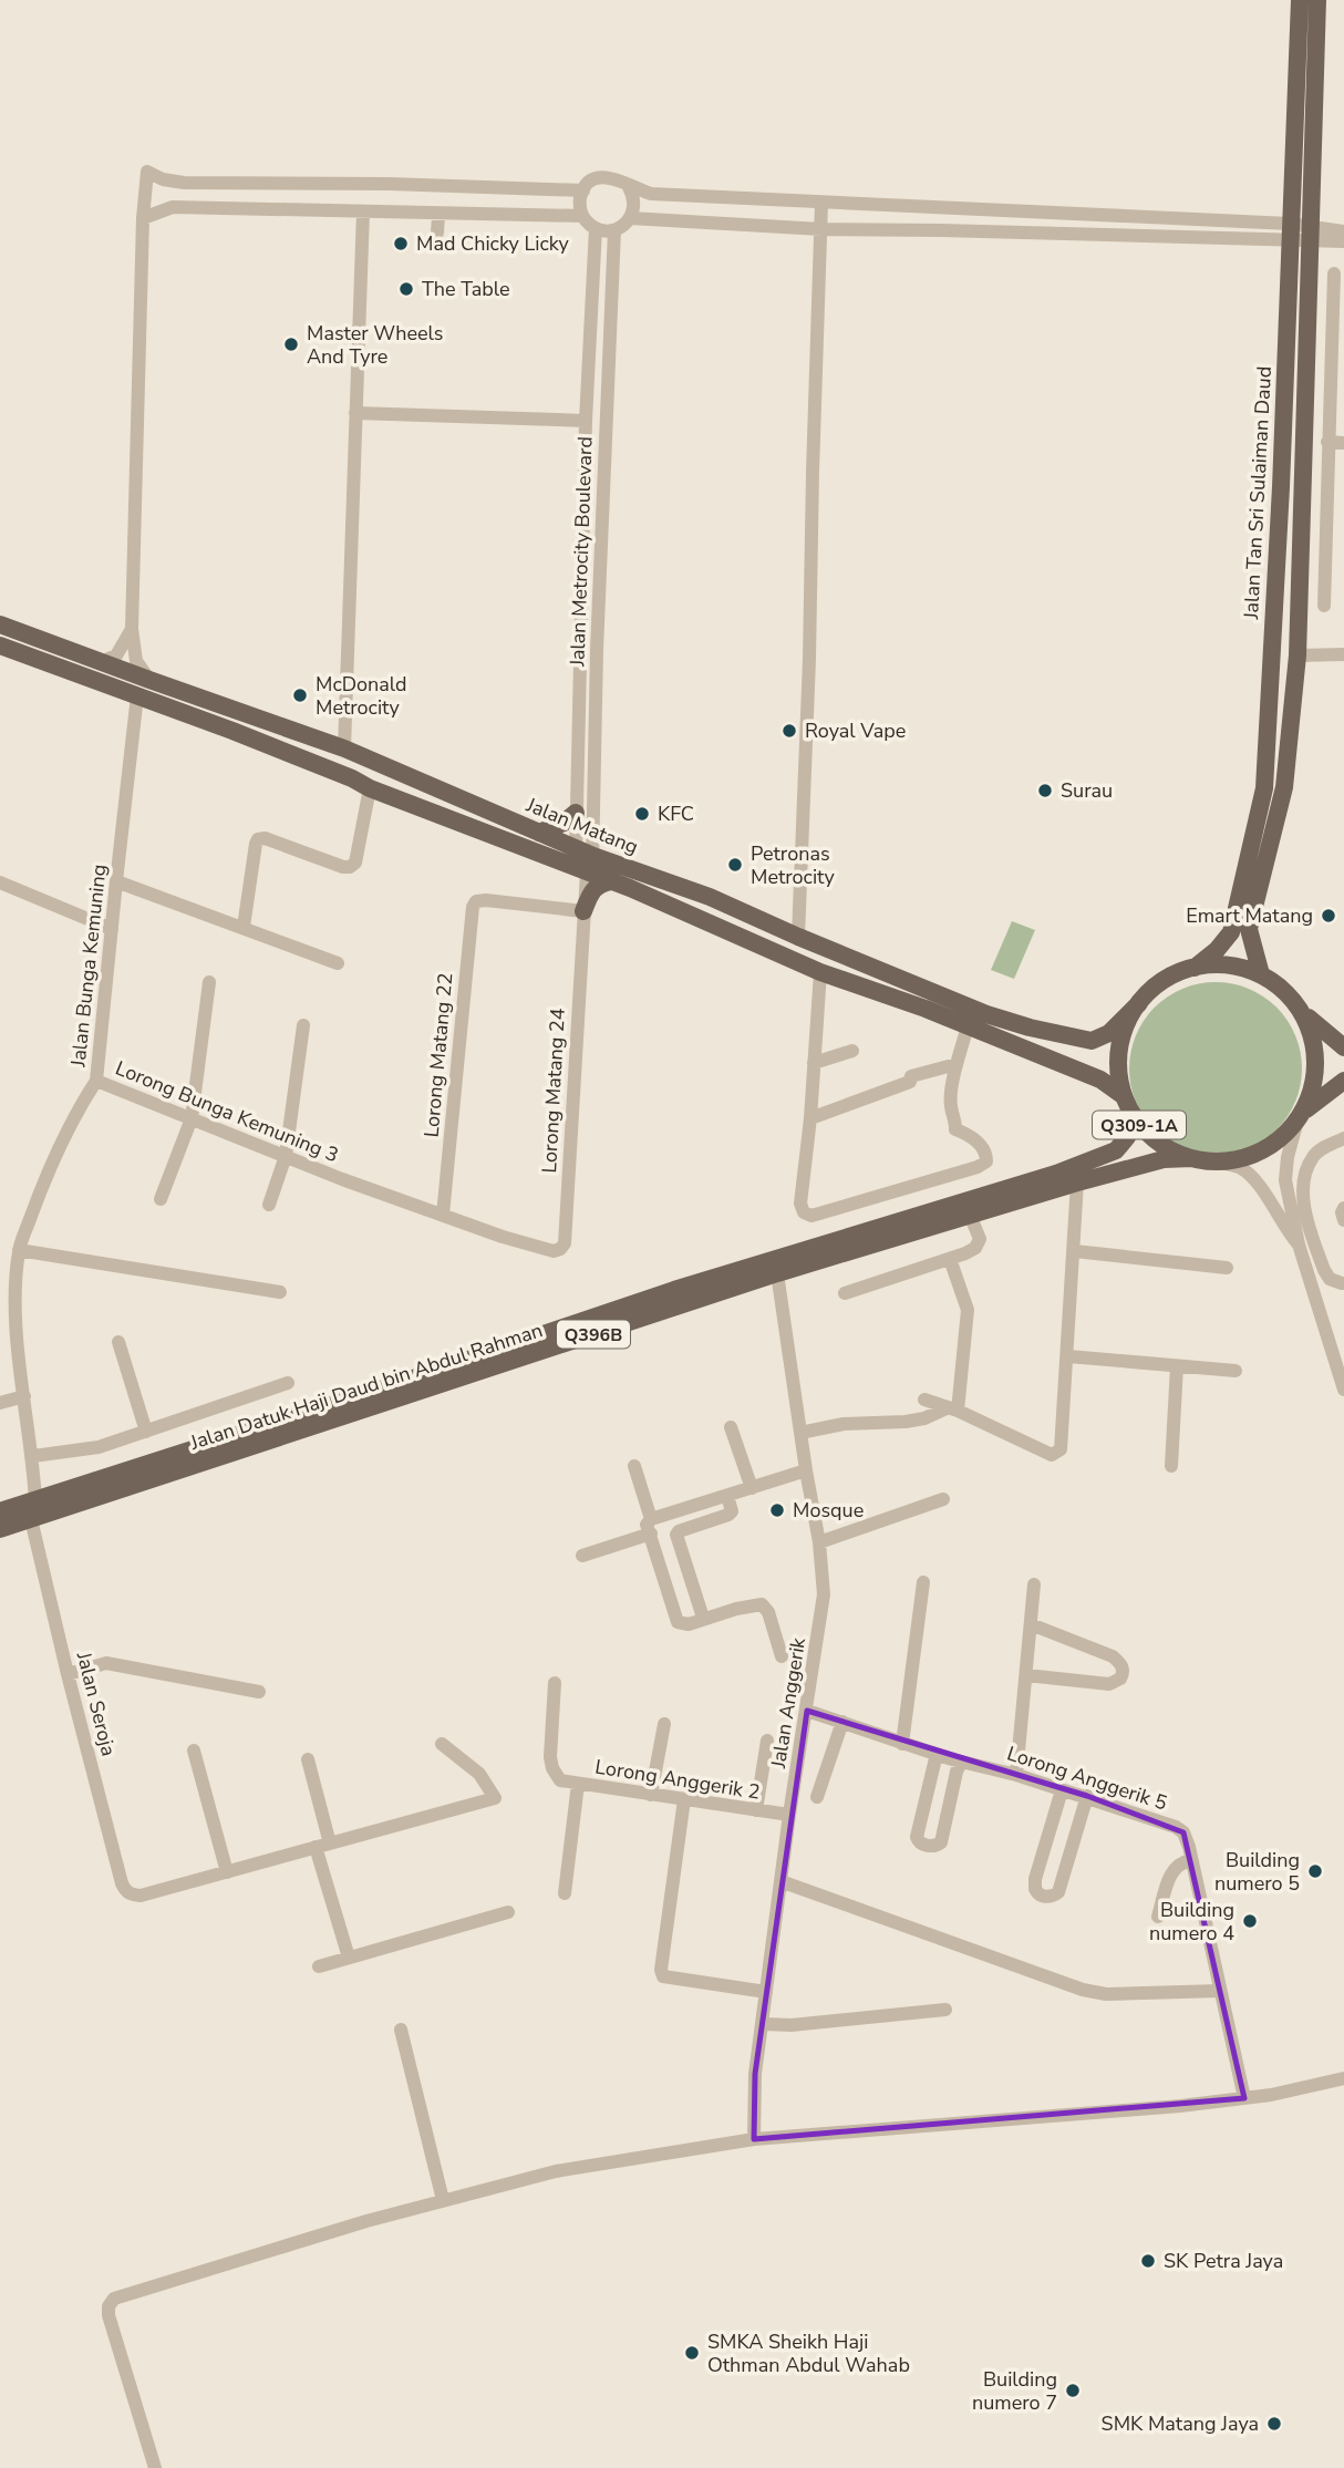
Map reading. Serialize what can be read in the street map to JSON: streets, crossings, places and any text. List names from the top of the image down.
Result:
{
  "streets": {
    "main road": [
      "Jalan Tan Sri Sulaiman Daud",
      "Jalan Matang",
      "Q309-1A",
      "Q396B",
      "Jalan Datuk Haji Daud bin Abdul Rahman"
    ],
    "street": [
      "Jalan Metrocity Boulevard",
      "Jalan Bunga Kemuning",
      "Lorong Matang 22",
      "Lorong Matang 24",
      "Lorong Bunga Kemuning 3",
      "Jalan Anggerik",
      "Jalan Seroja",
      "Lorong Anggerik 5",
      "Lorong Anggerik 2"
    ]
  },
  "crossings": [
    ["Jalan Tan Sri Sulaiman Daud", "Jalan Matang"],
    ["Jalan Tan Sri Sulaiman Daud", "Q309-1A"],
    ["Jalan Tan Sri Sulaiman Daud", "Jalan Datuk Haji Daud bin Abdul Rahman"],
    ["Jalan Metrocity Boulevard", "Jalan Matang"],
    ["Jalan Metrocity Boulevard", "Lorong Matang 24"],
    ["Jalan Matang", "Jalan Bunga Kemuning"],
    ["Jalan Matang", "Lorong Matang 24"],
    ["Jalan Matang", "Q309-1A"],
    ["Jalan Matang", "Jalan Datuk Haji Daud bin Abdul Rahman"],
    ["Jalan Bunga Kemuning", "Lorong Bunga Kemuning 3"],
    ["Jalan Bunga Kemuning", "Jalan Datuk Haji Daud bin Abdul Rahman"],
    ["Lorong Matang 22", "Lorong Matang 24"],
    ["Lorong Matang 22", "Lorong Bunga Kemuning 3"],
    ["Lorong Matang 24", "Lorong Bunga Kemuning 3"],
    ["Q309-1A", "Jalan Datuk Haji Daud bin Abdul Rahman"],
    ["Jalan Datuk Haji Daud bin Abdul Rahman", "Jalan Anggerik"],
    ["Jalan Datuk Haji Daud bin Abdul Rahman", "Jalan Seroja"],
    ["Jalan Anggerik", "Lorong Anggerik 5"],
    ["Jalan Anggerik", "Lorong Anggerik 2"]
  ],
  "places": [
    "Mad Chicky Licky",
    "The Table",
    "Master Wheels And Tyre",
    "McDonald Metrocity",
    "Royal Vape",
    "Surau",
    "KFC",
    "Petronas Metrocity",
    "Emart Matang",
    "Mosque",
    "Building numero 5",
    "Building numero 4",
    "SK Petra Jaya",
    "SMKA Sheikh Haji Othman Abdul Wahab",
    "Building numero 7",
    "SMK Matang Jaya"
  ]
}
